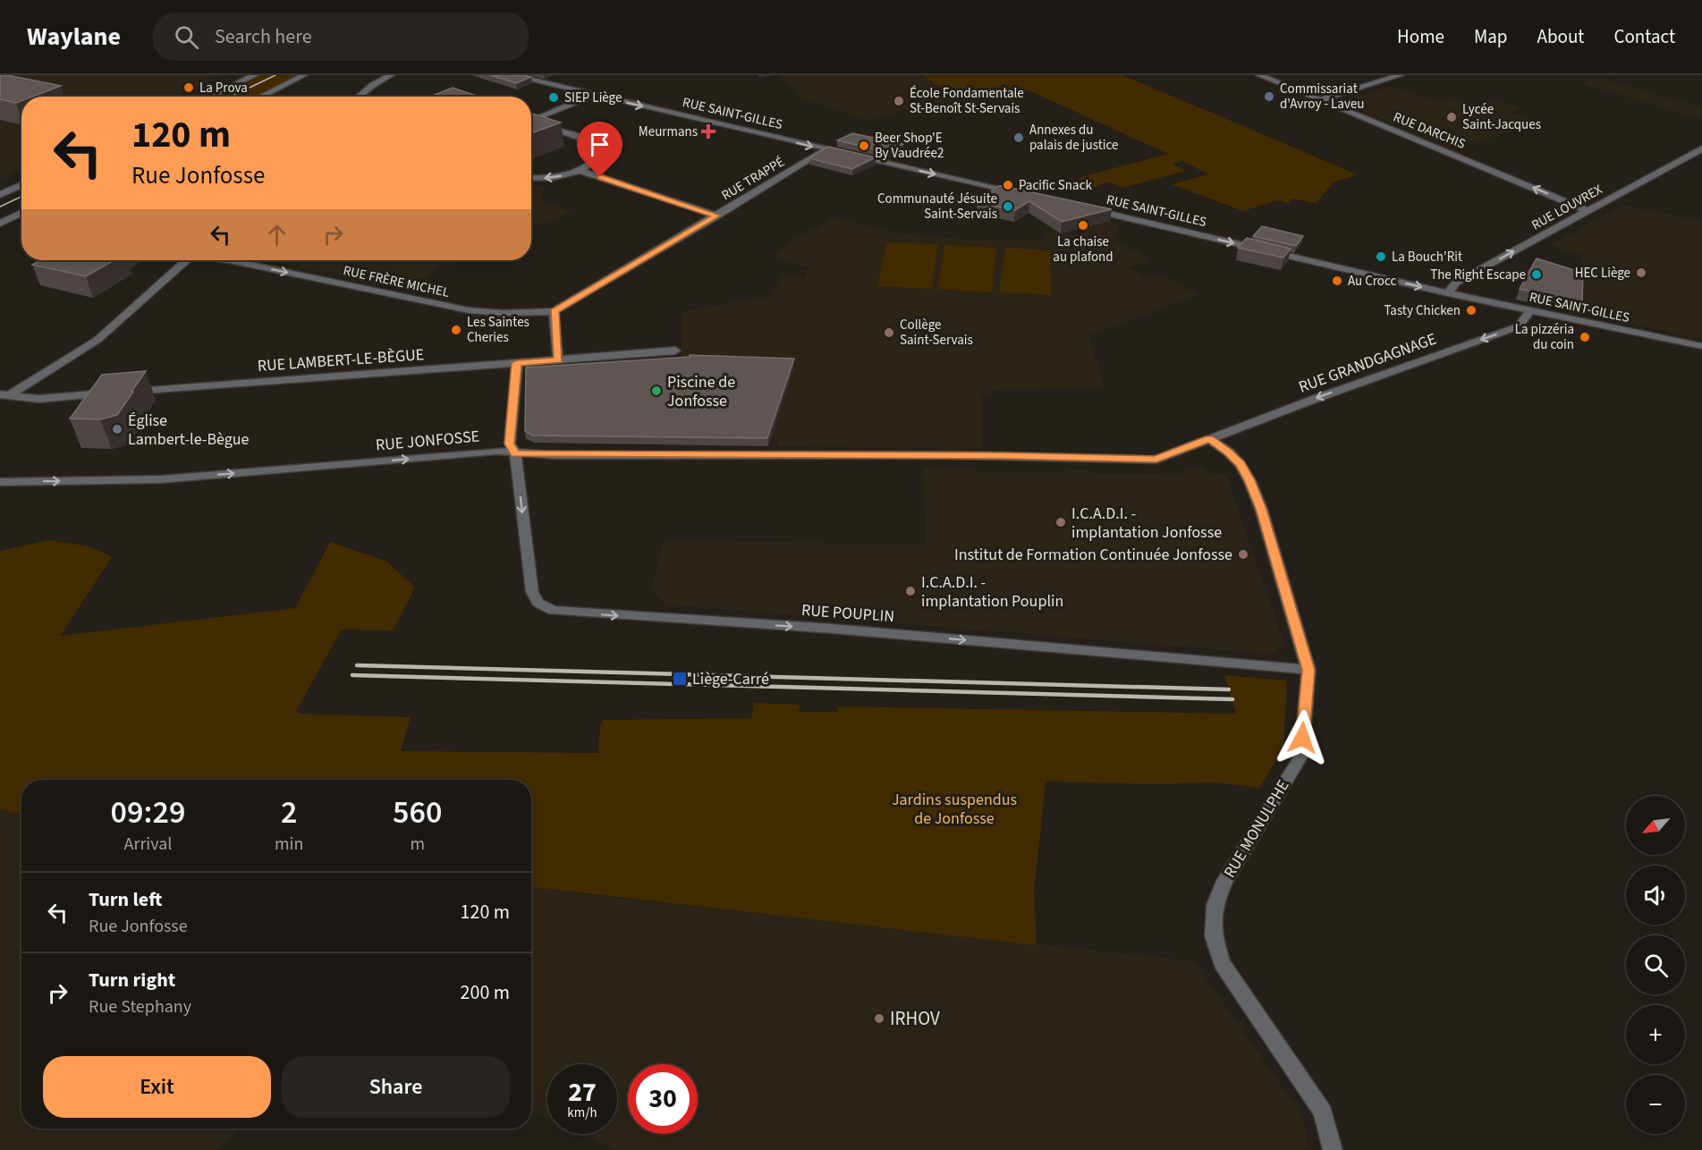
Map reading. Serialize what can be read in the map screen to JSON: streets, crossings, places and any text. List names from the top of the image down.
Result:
{
  "streets": {
    "street": [
      "RUE SAINT-GILLES",
      "RUE DARCHIS",
      "RUE TRAPPÉ",
      "RUE LOUVREX",
      "RUE FRÈRE MICHEL",
      "RUE LAMBERT-LE-BÈGUE",
      "RUE GRANDGAGNAGE",
      "RUE JONFOSSE",
      "RUE POUPLIN",
      "RUE MONULPHE"
    ]
  },
  "crossings": [
    ["RUE SAINT-GILLES", "RUE TRAPPÉ"],
    ["RUE SAINT-GILLES", "RUE LOUVREX"],
    ["RUE SAINT-GILLES", "RUE GRANDGAGNAGE"],
    ["RUE DARCHIS", "RUE LOUVREX"],
    ["RUE TRAPPÉ", "RUE FRÈRE MICHEL"],
    ["RUE LAMBERT-LE-BÈGUE", "RUE POUPLIN"],
    ["RUE GRANDGAGNAGE", "RUE JONFOSSE"],
    ["RUE GRANDGAGNAGE", "RUE MONULPHE"],
    ["RUE JONFOSSE", "RUE POUPLIN"],
    ["RUE JONFOSSE", "RUE MONULPHE"],
    ["RUE POUPLIN", "RUE MONULPHE"]
  ],
  "one_way": [
    "RUE SAINT-GILLES",
    "RUE DARCHIS",
    "RUE LOUVREX",
    "RUE FRÈRE MICHEL",
    "RUE GRANDGAGNAGE",
    "RUE JONFOSSE",
    "RUE POUPLIN"
  ],
  "parks": ["Jardins suspendus de Jonfosse"],
  "places": {
    "other": [
      "La Prova",
      "Commissariat d'Avroy - Laveu",
      "SIEP Liège",
      "École Fondamentale St-Benoît St-Servais",
      "Lycée Saint-Jacques",
      "Annexes du palais de justice",
      "Beer Shop'E By Vaudrée2",
      "Pacific Snack",
      "Communauté Jésuite Saint-Servais",
      "La chaise au plafond",
      "La Bouch'Rit",
      "HEC Liège",
      "The Right Escape",
      "Au Crocc",
      "Tasty Chicken",
      "Les Saintes Cheries",
      "Collège Saint-Servais",
      "La pizzéria du coin",
      "Piscine de Jonfosse",
      "Église Lambert-le-Bègue",
      "I.C.A.D.I. - implantation Jonfosse",
      "Institut de Formation Continuée Jonfosse",
      "I.C.A.D.I. - implantation Pouplin",
      "IRHOV"
    ],
    "health": ["Meurmans"],
    "transit": ["Liège-Carré"]
  },
  "north": "bottom left",
  "page": {
    "header": "Waylane",
    "search": "Search here",
    "nav": [
      "Home",
      "Map",
      "About",
      "Contact"
    ],
    "turn": ["120 m", "Rue Jonfosse"],
    "eta": [
      "09:29",
      "Arrival",
      "2",
      "min",
      "560",
      "m"
    ],
    "map_buttons": ["+", "−"],
    "list": [
      {
        "name": "Turn left",
        "note": "Rue Jonfosse",
        "value": "120 m"
      },
      {
        "name": "Turn right",
        "note": "Rue Stephany",
        "value": "200 m"
      }
    ],
    "buttons": ["Exit", "Share"],
    "speed": "27 km/h",
    "limit": "30"
  }
}
